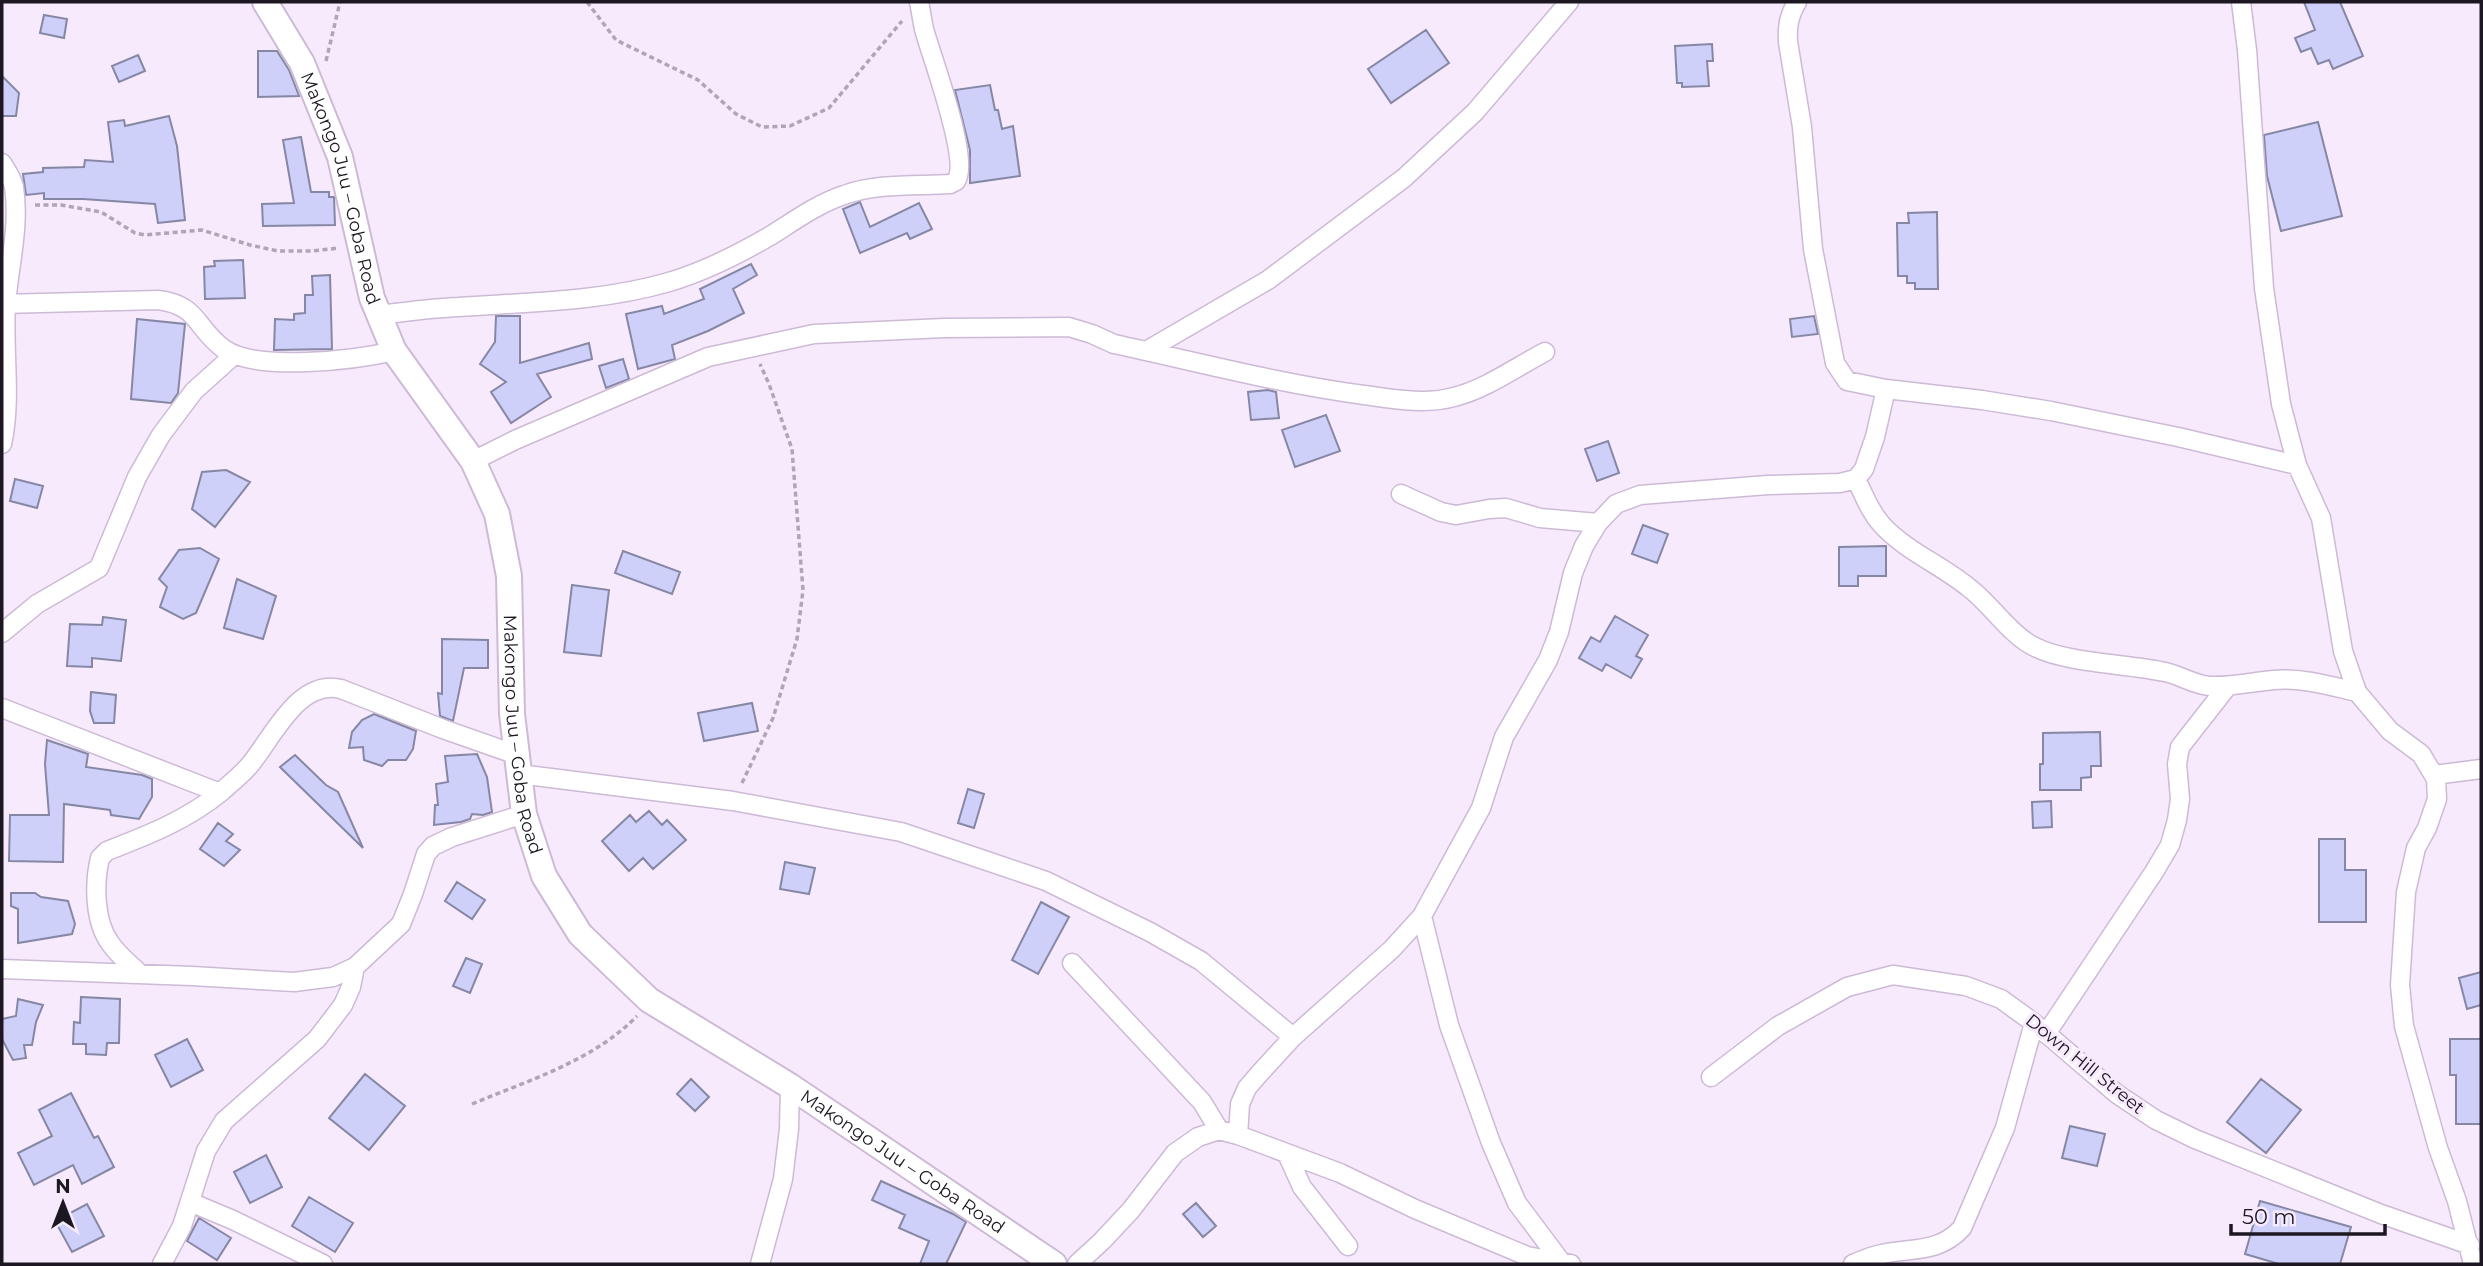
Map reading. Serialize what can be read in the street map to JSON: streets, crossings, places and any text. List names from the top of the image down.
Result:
{
  "streets": {
    "street": ["Makongo Juu – Goba Road", "Down Hill Street"]
  },
  "scale_bar": "50 m",
  "north": "top"
}
